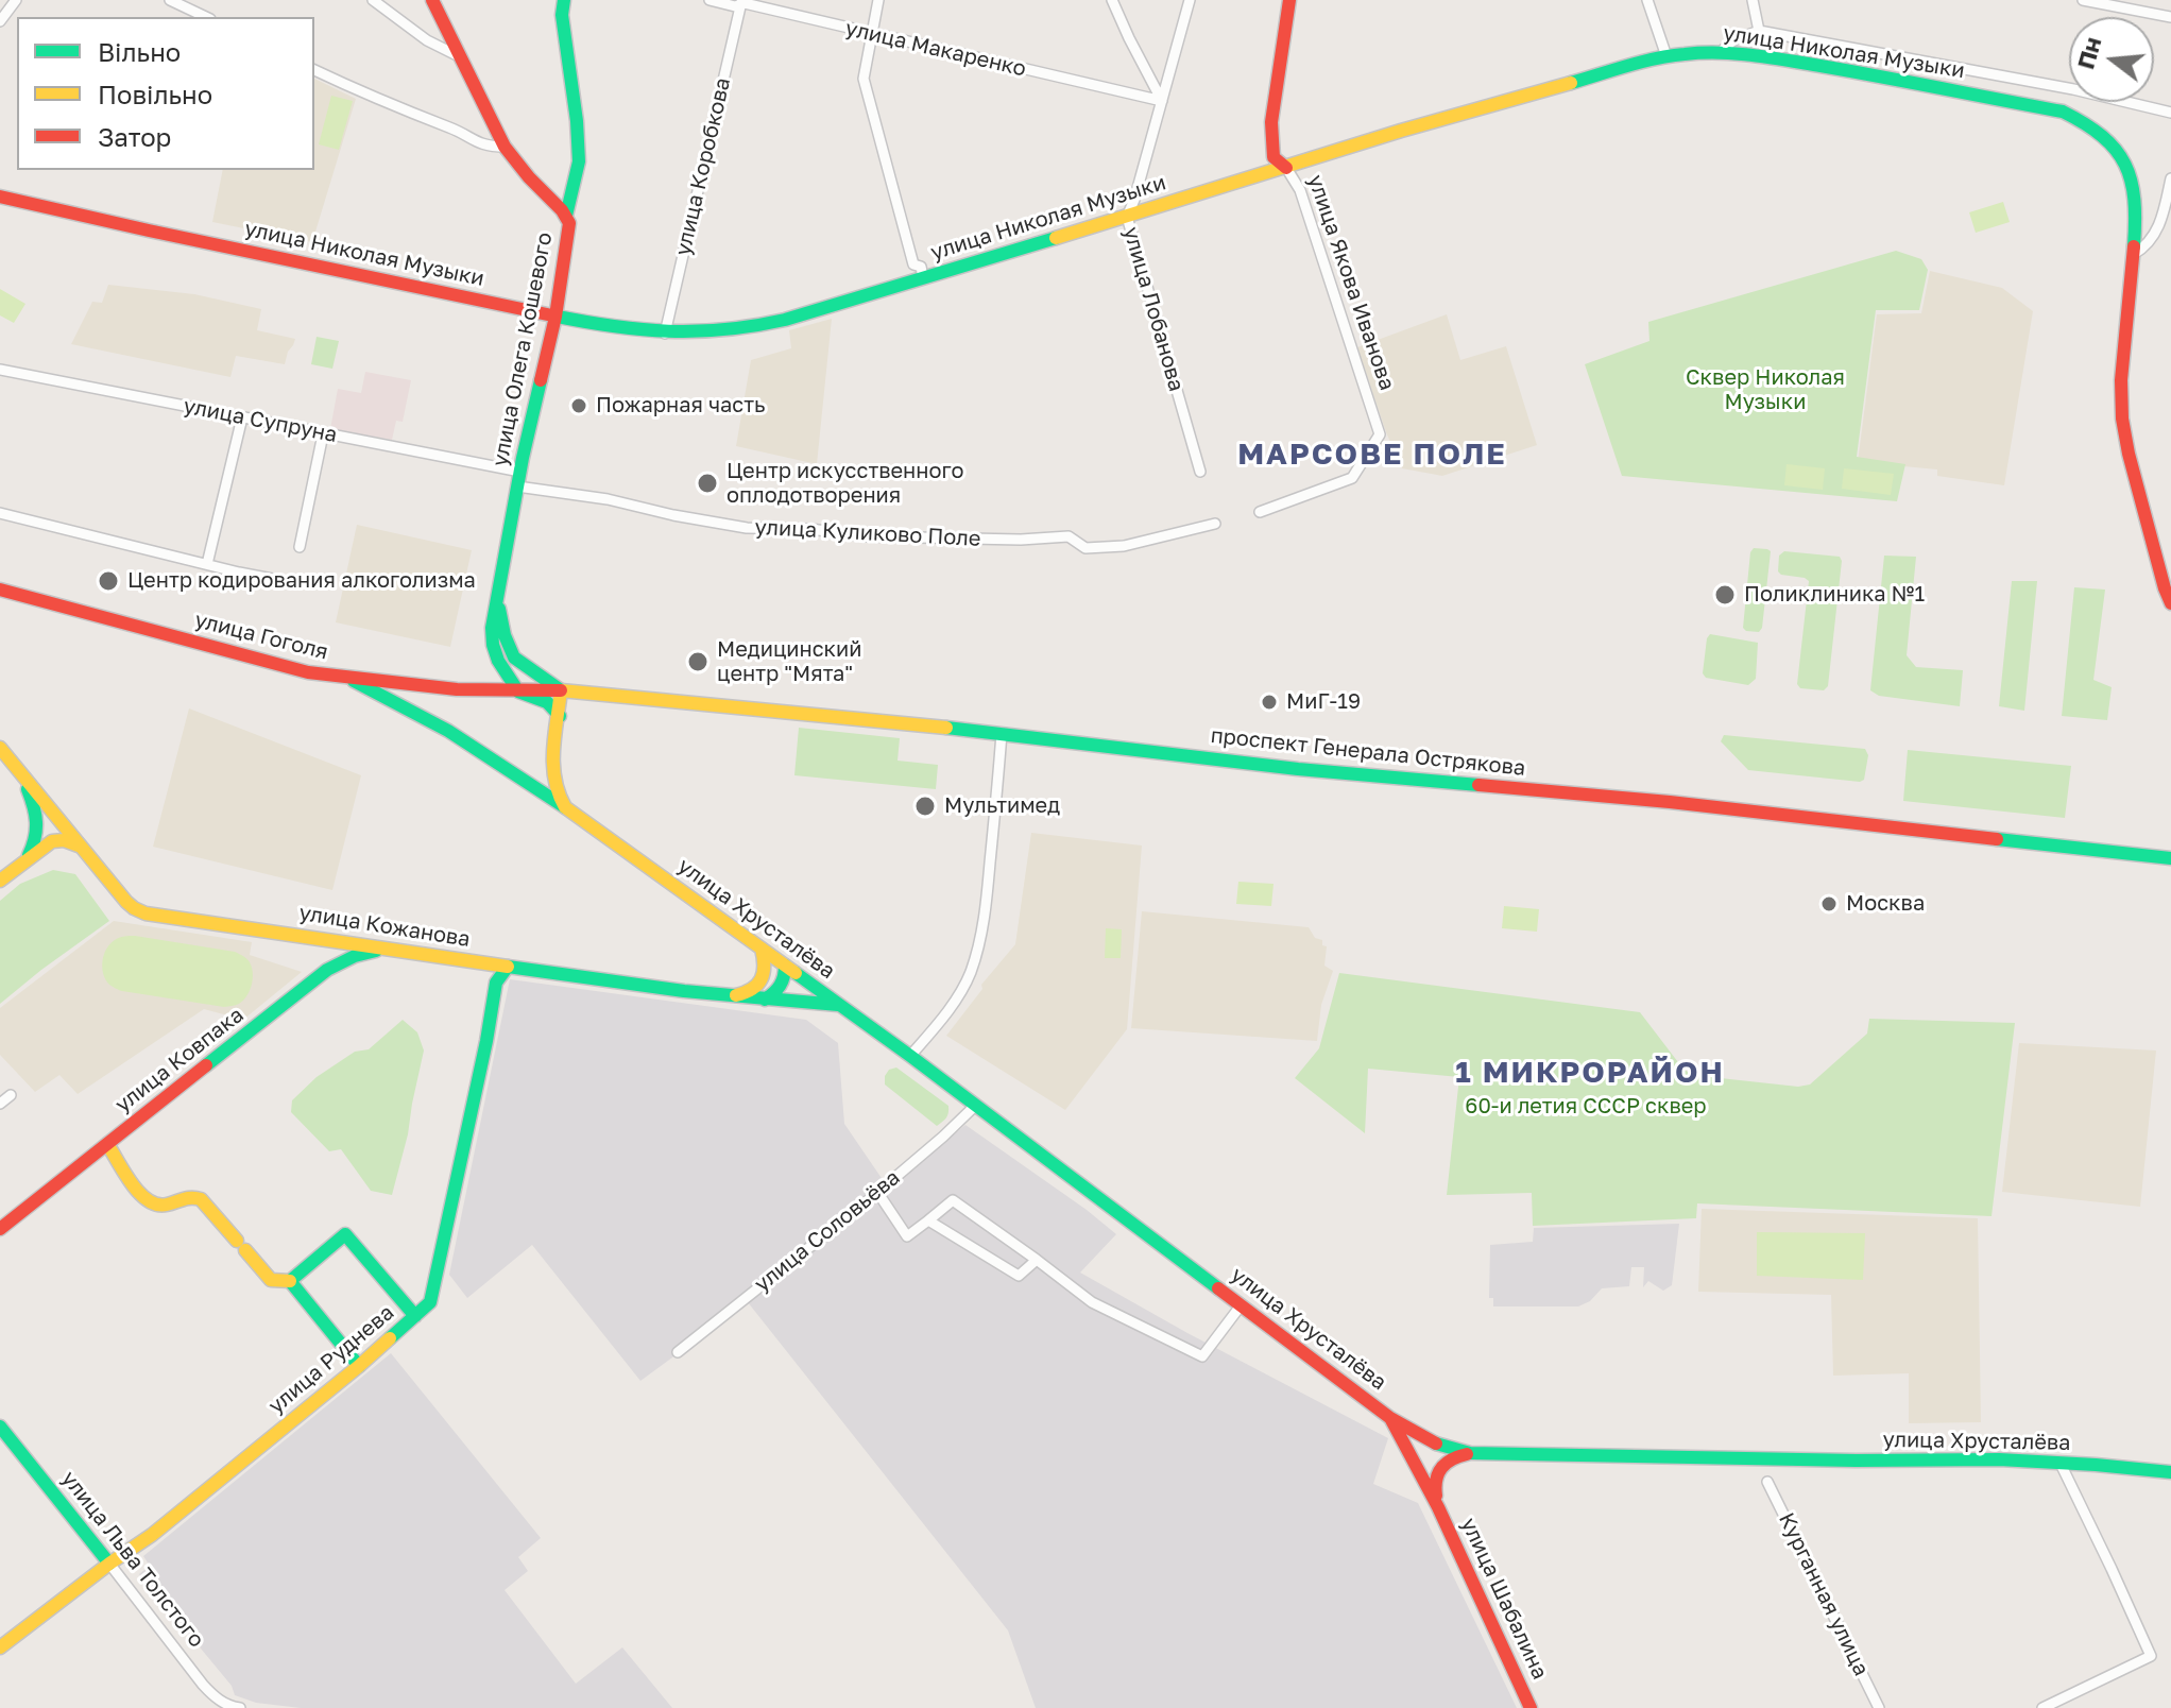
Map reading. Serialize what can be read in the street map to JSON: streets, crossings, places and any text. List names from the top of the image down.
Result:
{
  "streets": {
    "main road": [
      "улица Николая Музыки",
      "улица Якова Иванова",
      "улица Олега Кошевого",
      "улица Гоголя",
      "проспект Генерала Острякова",
      "улица Хрусталёва",
      "улица Кожанова",
      "улица Ковпака",
      "улица Руднева",
      "улица Льва Толстого",
      "улица Шабалина"
    ],
    "street": [
      "улица Макаренко",
      "улица Коробкова",
      "улица Лобанова",
      "улица Супруна",
      "улица Куликово Поле",
      "улица Соловьёва",
      "Курганная улица"
    ]
  },
  "crossings": [
    ["улица Макаренко", "улица Коробкова"],
    ["улица Макаренко", "улица Лобанова"],
    ["улица Николая Музыки", "улица Коробкова"],
    ["улица Николая Музыки", "улица Якова Иванова"],
    ["улица Николая Музыки", "улица Лобанова"],
    ["улица Николая Музыки", "улица Олега Кошевого"],
    ["улица Олега Кошевого", "улица Супруна"],
    ["улица Олега Кошевого", "улица Куликово Поле"],
    ["улица Олега Кошевого", "улица Гоголя"],
    ["улица Гоголя", "проспект Генерала Острякова"],
    ["улица Гоголя", "улица Хрусталёва"],
    ["улица Хрусталёва", "улица Кожанова"],
    ["улица Хрусталёва", "улица Соловьёва"],
    ["улица Хрусталёва", "улица Шабалина"],
    ["улица Кожанова", "улица Ковпака"],
    ["улица Кожанова", "улица Руднева"],
    ["улица Руднева", "улица Льва Толстого"]
  ],
  "districts": ["МАРСОВЕ ПОЛЕ", "1 МИКРОРАЙОН"],
  "parks": ["Сквер Николая Музыки", "60-и летия СССР сквер"],
  "places": [
    "Пожарная часть",
    "Центр искусственного оплодотворения",
    "Центр кодирования алкоголизма",
    "Поликлиника №1",
    "Медицинский центр \"Мята\"",
    "МиГ-19",
    "Мультимед",
    "Москва"
  ],
  "legend": ["Вільно", "Повільно", "Затор"],
  "north": "left"
}
